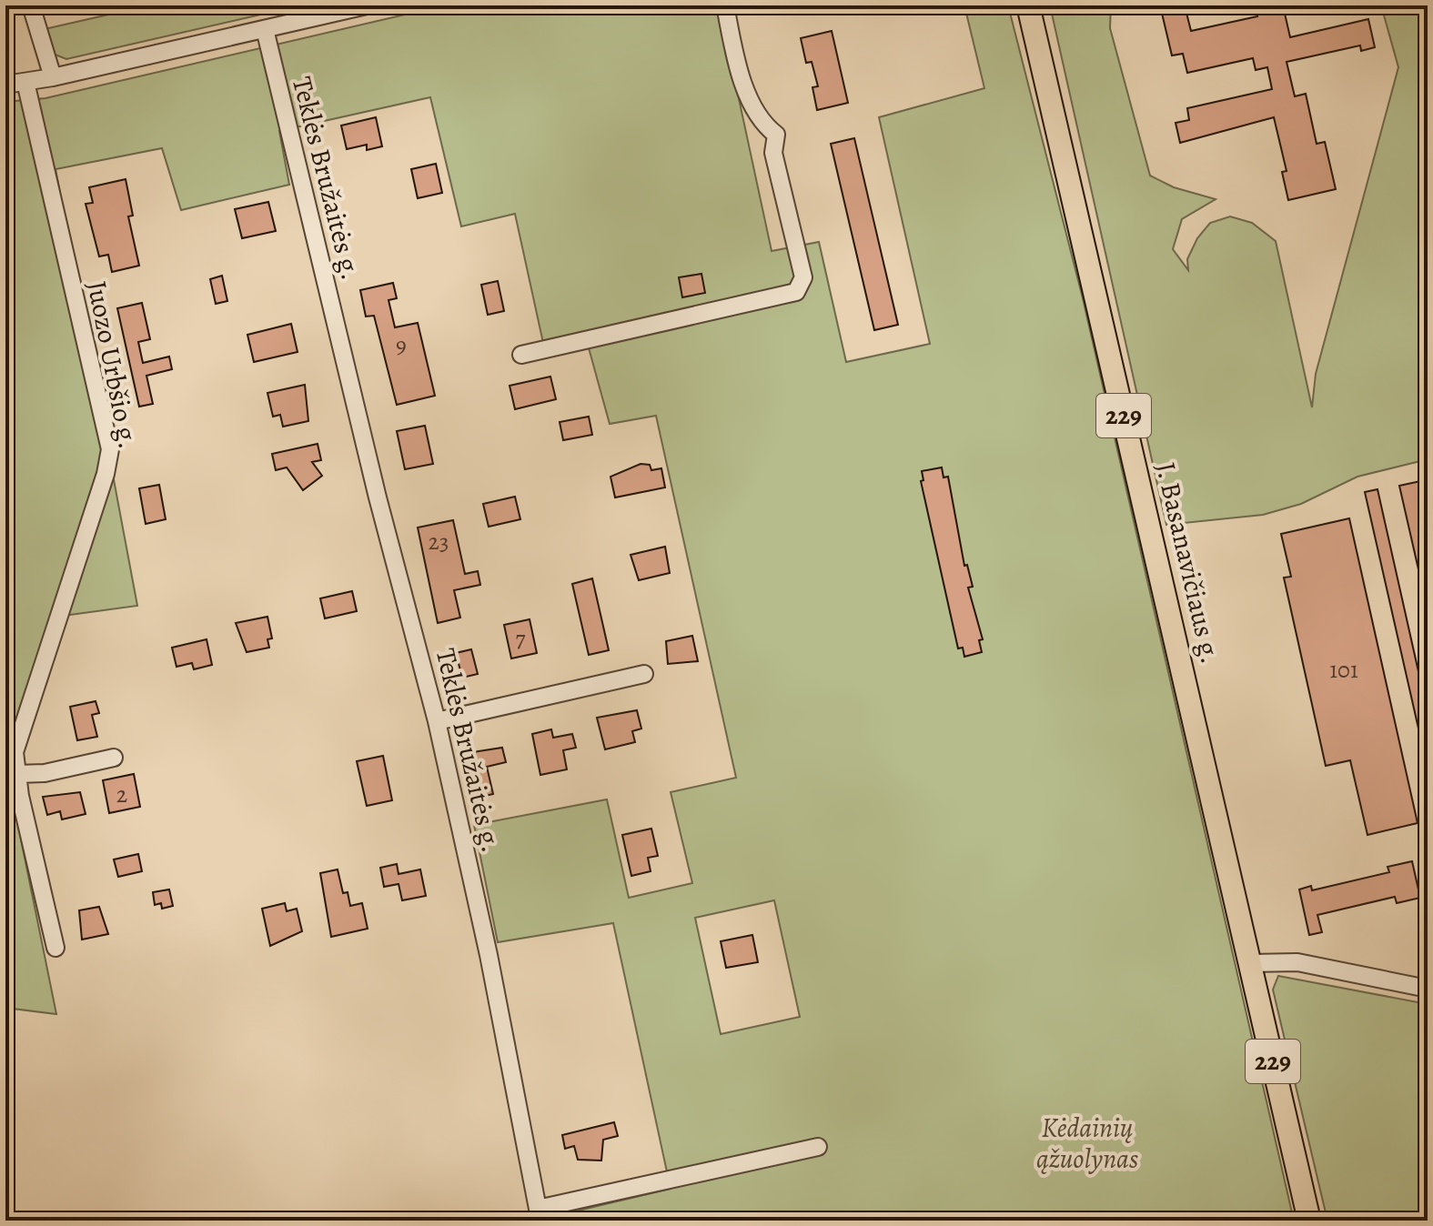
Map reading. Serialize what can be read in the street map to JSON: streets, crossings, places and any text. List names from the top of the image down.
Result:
{
  "streets": {
    "main road": ["229", "J. Basanavičiaus g."],
    "street": ["Teklės Bružaitės g.", "Juozo Urbšio g."]
  },
  "crossings": [
    ["229", "J. Basanavičiaus g."]
  ],
  "parks": ["Kėdainių ąžuolynas"],
  "house_numbers": [
    "9",
    "23",
    "7",
    "101",
    "2"
  ]
}
